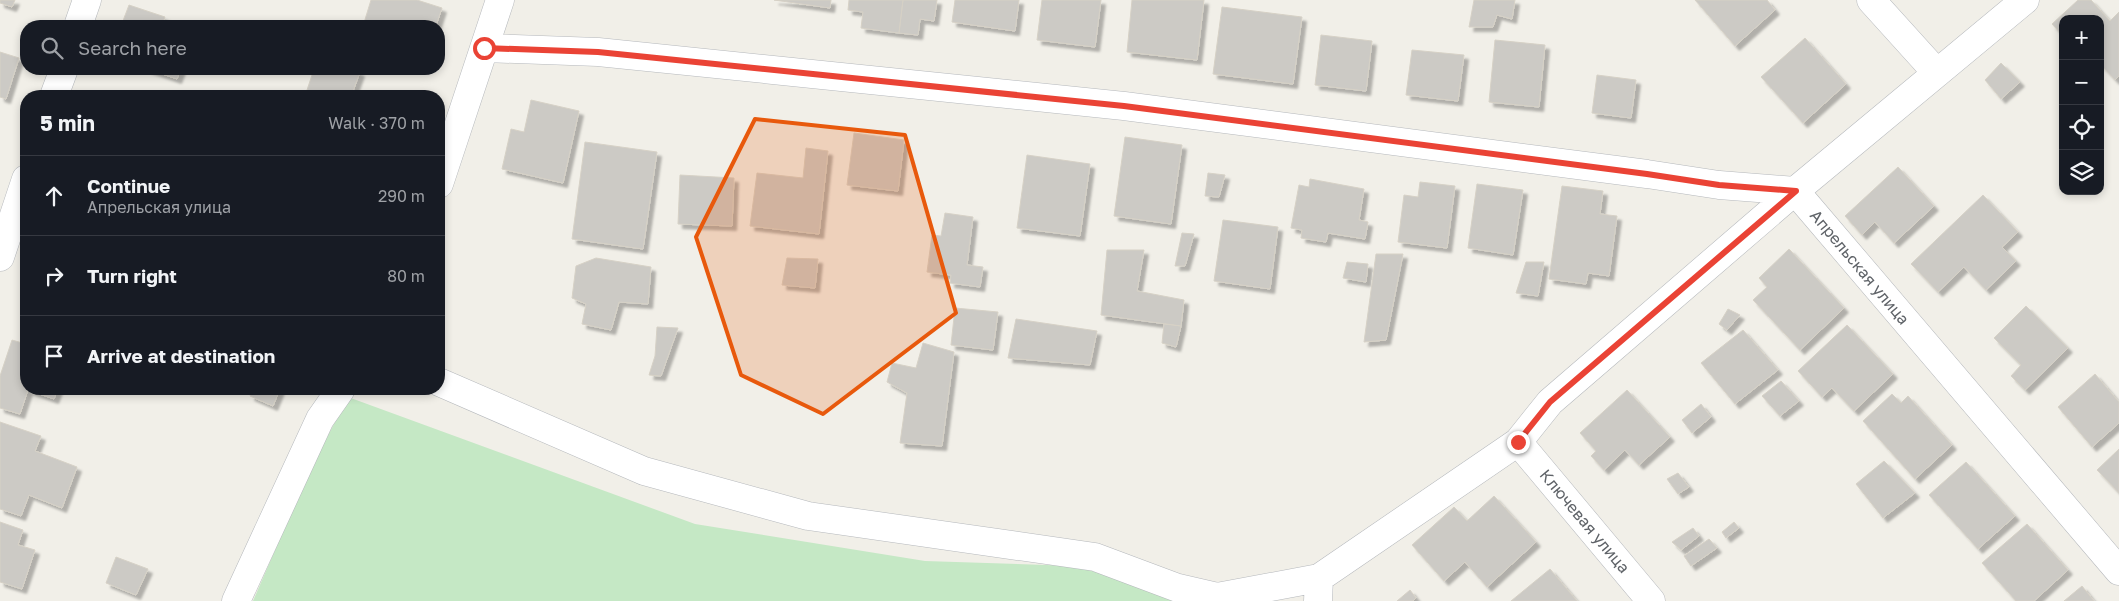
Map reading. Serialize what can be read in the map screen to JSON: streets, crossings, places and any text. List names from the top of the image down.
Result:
{
  "streets": {
    "street": ["Апрельская улица", "Ключевая улица"]
  },
  "page": {
    "map_buttons": ["+", "−"],
    "search": "Search here",
    "heading": ["5 min", "Walk · 370 m"],
    "list": [
      ["Continue", "Апрельская улица", "290 m"],
      ["Turn right", "80 m"],
      "Arrive at destination"
    ]
  }
}
